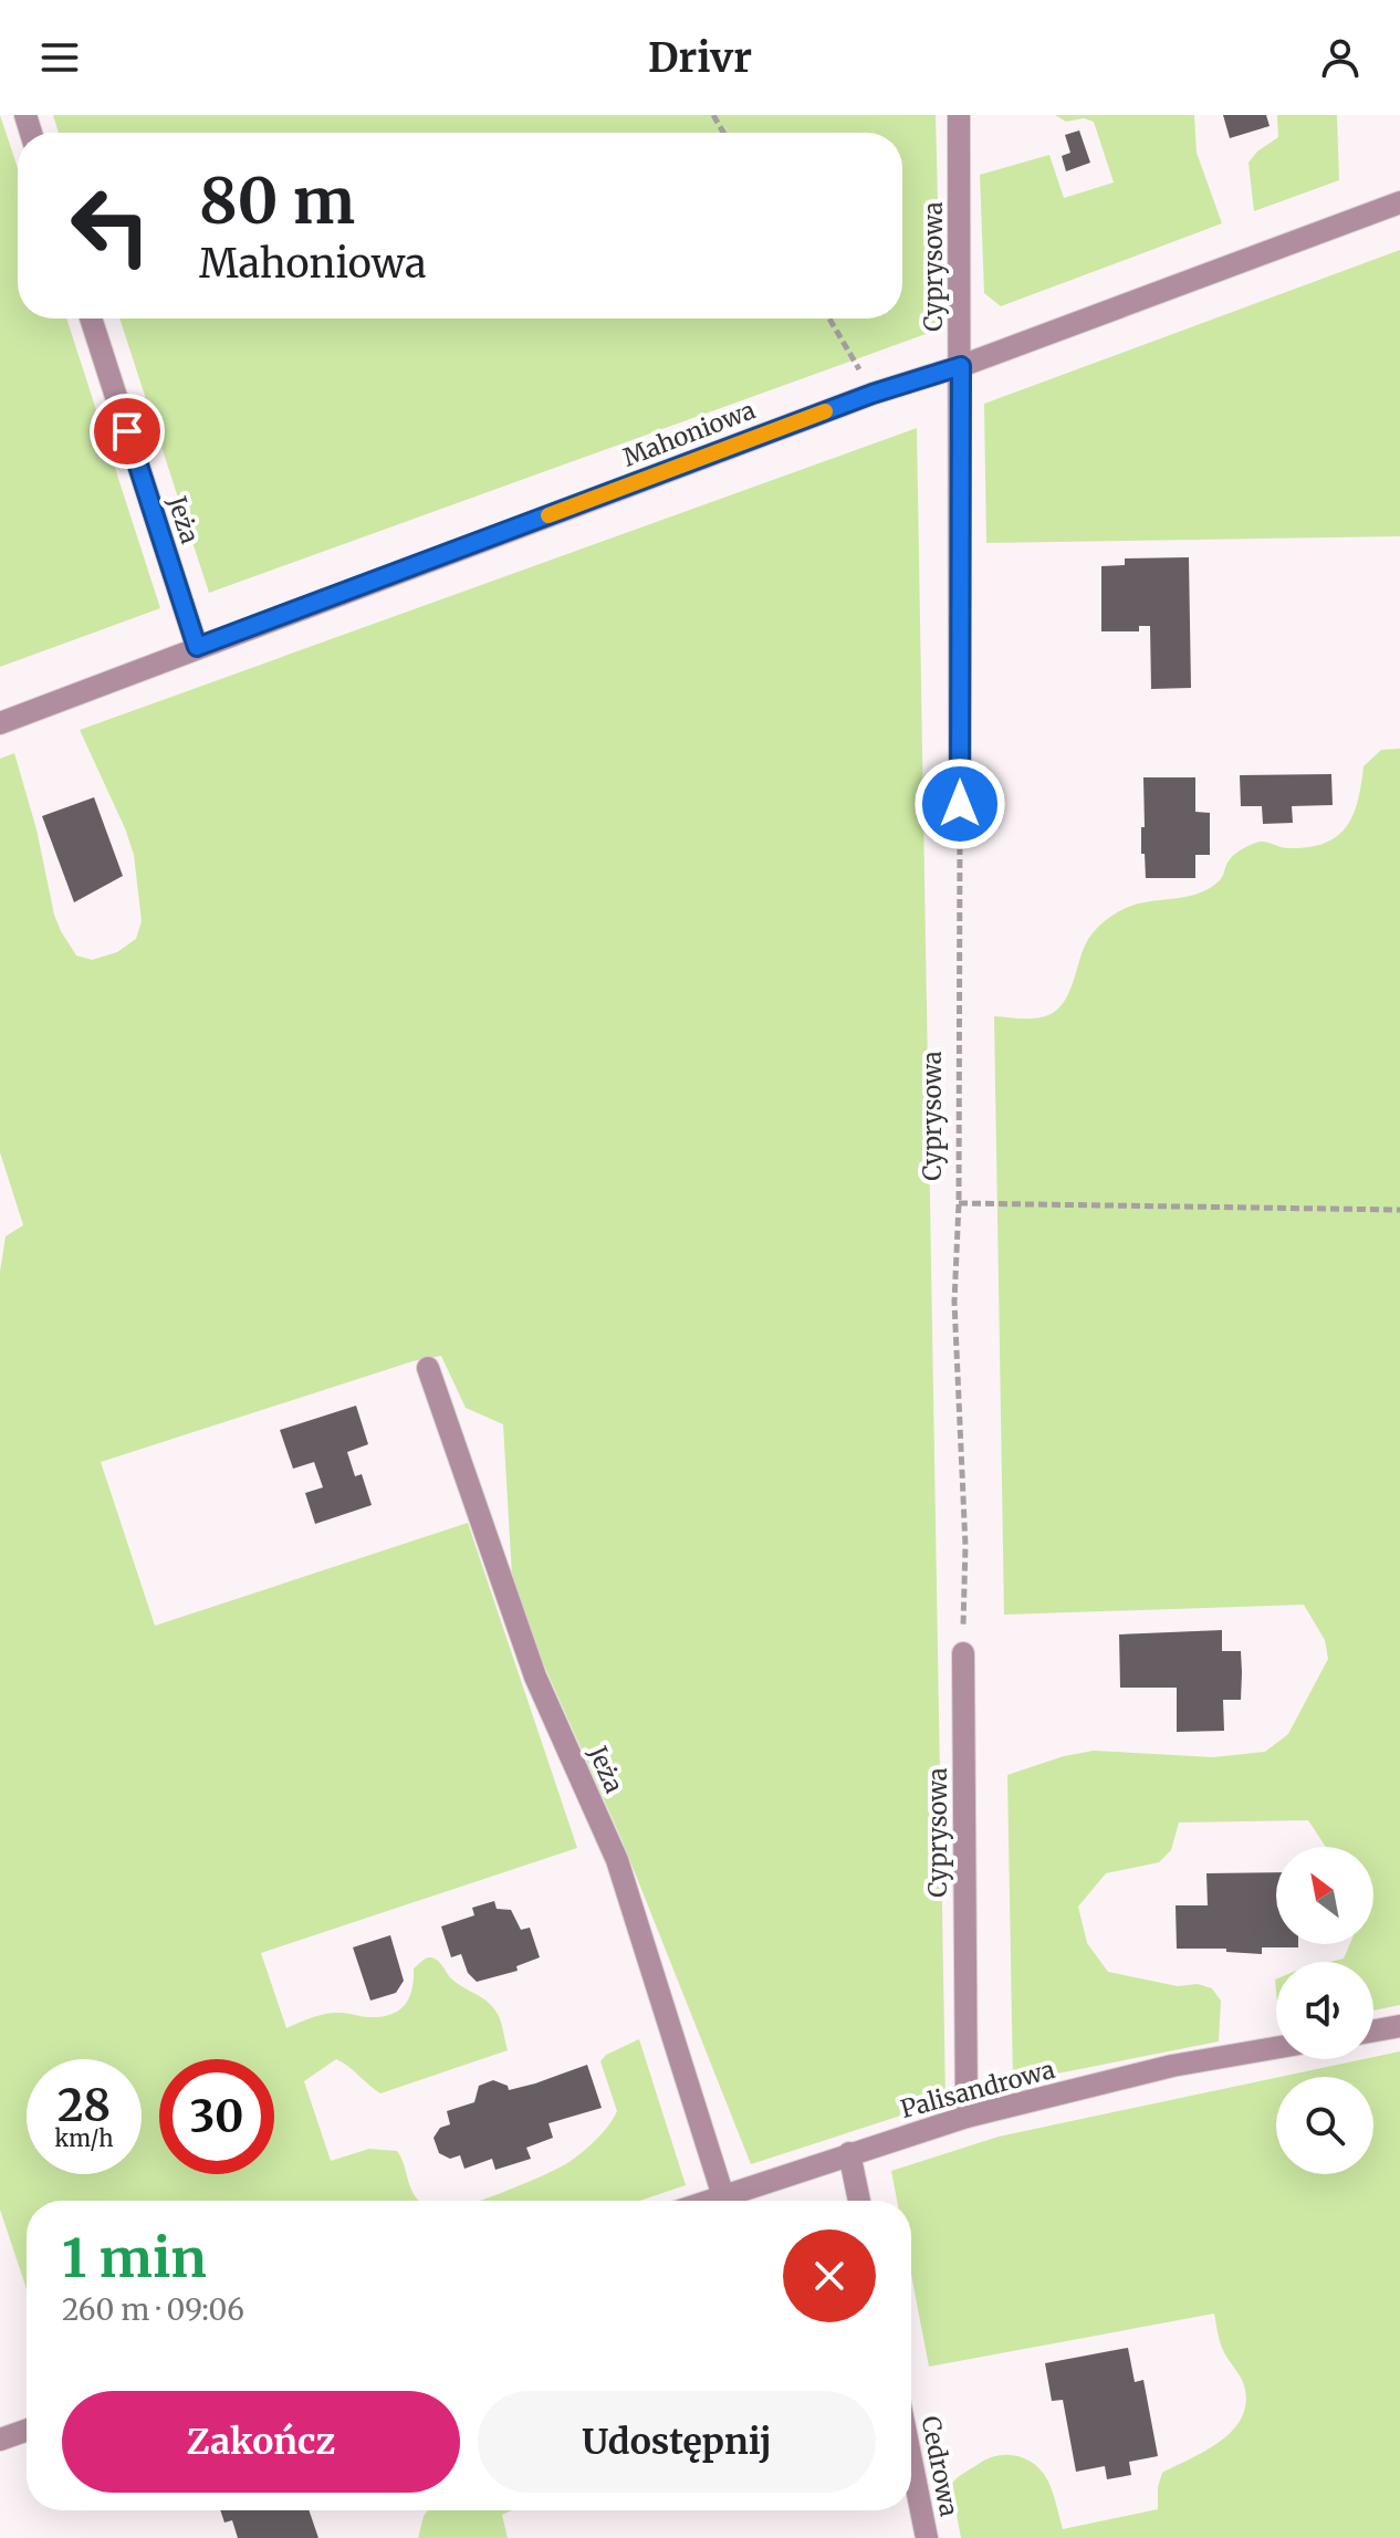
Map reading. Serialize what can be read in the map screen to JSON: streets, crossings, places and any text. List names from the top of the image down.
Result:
{
  "streets": {
    "street": [
      "Cyprysowa",
      "Mahoniowa",
      "Jeża",
      "Palisandrowa",
      "Cedrowa"
    ]
  },
  "crossings": [
    ["Cyprysowa", "Mahoniowa"],
    ["Cyprysowa", "Palisandrowa"],
    ["Mahoniowa", "Jeża"],
    ["Jeża", "Palisandrowa"]
  ],
  "north": "top left",
  "page": {
    "header": "Drivr",
    "turn": ["80 m", "Mahoniowa"],
    "speed": "28 km/h",
    "limit": "30",
    "heading": ["1 min", "260 m · 09:06"],
    "buttons": ["Zakończ", "Udostępnij"]
  }
}
